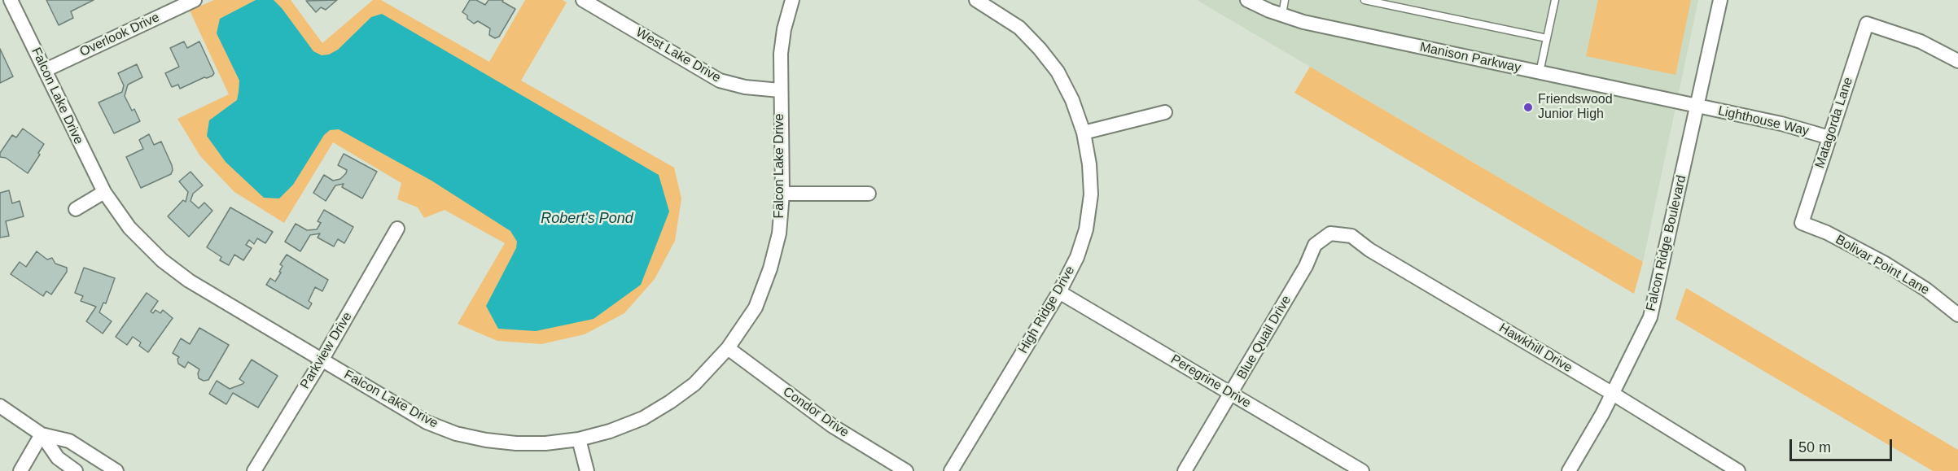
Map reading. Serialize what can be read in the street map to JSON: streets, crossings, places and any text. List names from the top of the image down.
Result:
{
  "streets": {
    "street": [
      "Overlook Drive",
      "West Lake Drive",
      "Manison Parkway",
      "Falcon Lake Drive",
      "Lighthouse Way",
      "Matagorda Lane",
      "Falcon Ridge Boulevard",
      "Bolivar Point Lane",
      "High Ridge Drive",
      "Blue Quail Drive",
      "Hawkhill Drive",
      "Parkview Drive",
      "Peregrine Drive",
      "Condor Drive"
    ]
  },
  "crossings": [
    ["Overlook Drive", "Falcon Lake Drive"],
    ["West Lake Drive", "Falcon Lake Drive"],
    ["Manison Parkway", "Lighthouse Way"],
    ["Manison Parkway", "Falcon Ridge Boulevard"],
    ["Falcon Lake Drive", "Parkview Drive"],
    ["Falcon Lake Drive", "Condor Drive"],
    ["Lighthouse Way", "Matagorda Lane"],
    ["Lighthouse Way", "Falcon Ridge Boulevard"],
    ["Matagorda Lane", "Bolivar Point Lane"],
    ["Falcon Ridge Boulevard", "Hawkhill Drive"],
    ["High Ridge Drive", "Peregrine Drive"],
    ["Blue Quail Drive", "Hawkhill Drive"],
    ["Blue Quail Drive", "Peregrine Drive"]
  ],
  "water": ["Robert's Pond"],
  "places": ["Friendswood Junior High"],
  "scale_bar": "50 m"
}
